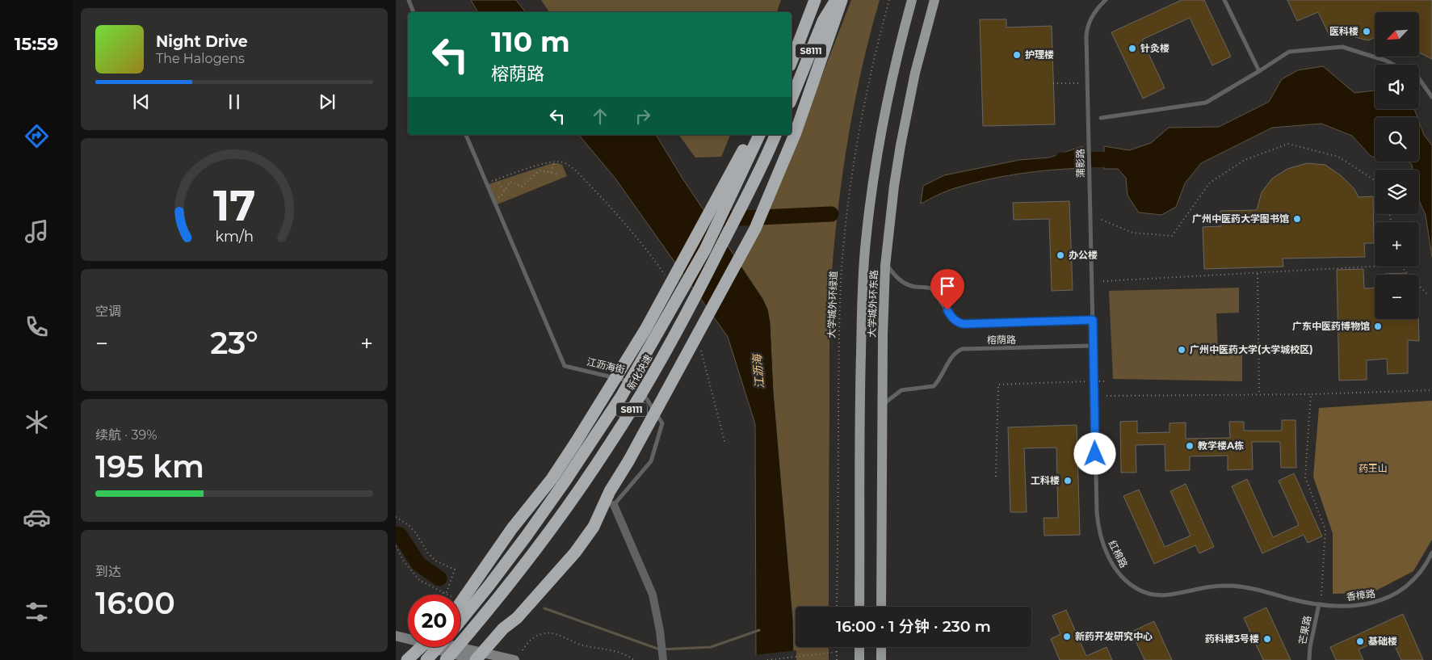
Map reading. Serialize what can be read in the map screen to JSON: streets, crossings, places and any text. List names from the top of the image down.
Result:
{
  "streets": {
    "highway": ["S8111", "新化快速"],
    "main road": ["大学城外环东路"],
    "street": ["江沥海街"],
    "lane": [
      "蒲影路",
      "榕荫路",
      "红棉路",
      "香樟路",
      "芒果路"
    ],
    "path": ["大学城外环绿道"]
  },
  "crossings": [
    ["蒲影路", "榕荫路"],
    ["蒲影路", "红棉路"],
    ["大学城外环东路", "榕荫路"],
    ["榕荫路", "红棉路"],
    ["红棉路", "香樟路"],
    ["红棉路", "芒果路"],
    ["香樟路", "芒果路"]
  ],
  "water": ["江沥海"],
  "parks": ["药王山"],
  "places": [
    "医科楼",
    "针灸楼",
    "护理楼",
    "广州中医药大学图书馆",
    "办公楼",
    "广东中医药博物馆",
    "广州中医药大学(大学城校区)",
    "教学楼A栋",
    "工科楼",
    "新药开发研究中心",
    "药科楼3号楼",
    "基础楼"
  ],
  "north": "bottom left",
  "page": {
    "tabs": "15:59",
    "map_buttons": ["+", "−"],
    "turn": ["110 m", "榕荫路"],
    "song": ["Night Drive", "The Halogens"],
    "tile": [
      "空调",
      ["续航 · 39%", "195 km"],
      ["到达", "16:00"]
    ],
    "heat": ["−", "23°", "+"],
    "limit": "20",
    "trip": "16:00 · 1 分钟 · 230 m",
    "gauge": ["17", "km/h"]
  }
}
